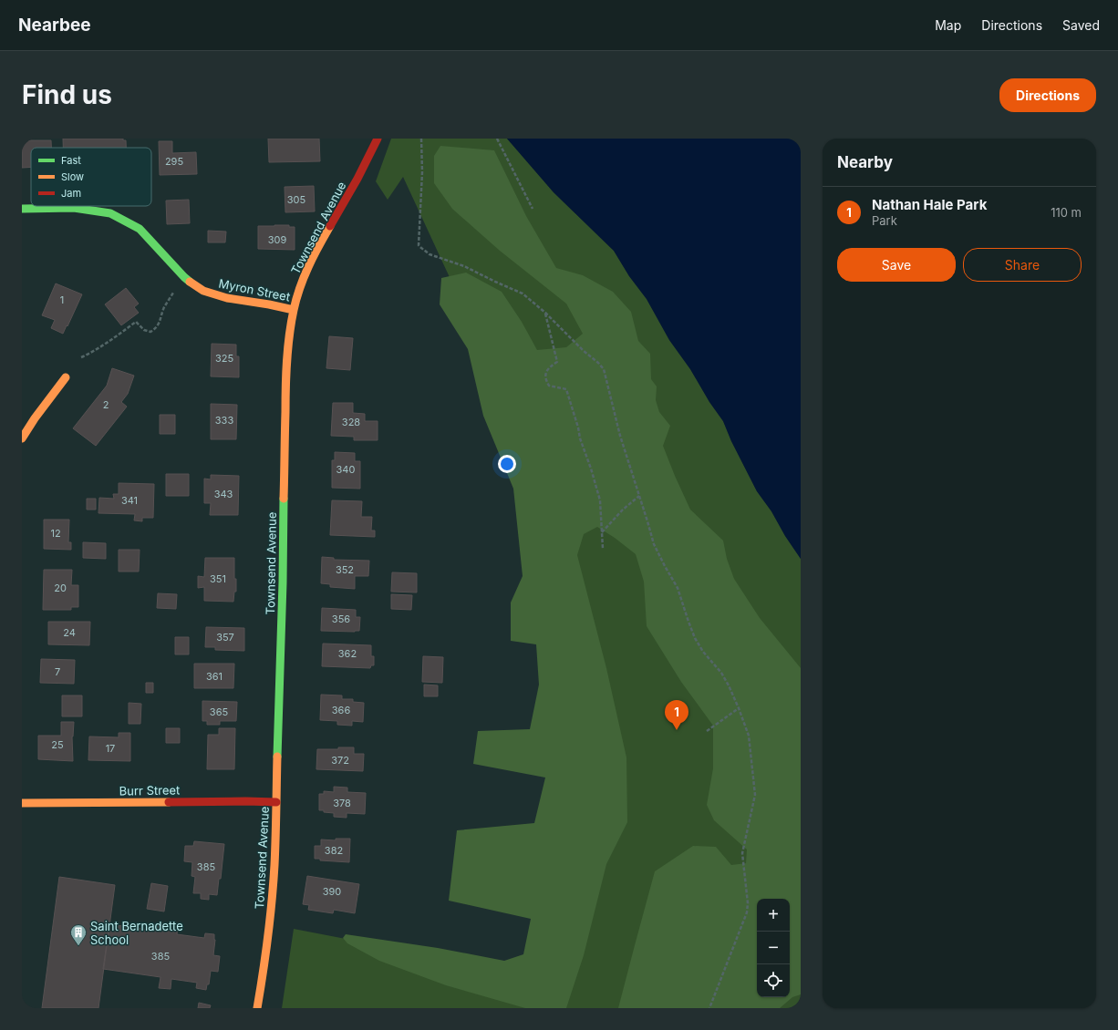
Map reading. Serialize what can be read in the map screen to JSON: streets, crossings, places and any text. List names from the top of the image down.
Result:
{
  "streets": {
    "main road": ["Townsend Avenue", "Myron Street", "Burr Street"]
  },
  "crossings": [
    ["Townsend Avenue", "Myron Street"],
    ["Townsend Avenue", "Burr Street"]
  ],
  "places": {
    "building": ["Saint Bernadette School"]
  },
  "house_numbers": [
    "295",
    "305",
    "309",
    "1",
    "325",
    "2",
    "333",
    "328",
    "340",
    "343",
    "341",
    "12",
    "352",
    "351",
    "20",
    "356",
    "24",
    "357",
    "362",
    "7",
    "361",
    "366",
    "365",
    "25",
    "17",
    "372",
    "378",
    "382",
    "385",
    "390",
    "385"
  ],
  "legend": ["Fast", "Slow", "Jam"],
  "page": {
    "header": "Nearbee",
    "nav": ["Map", "Directions", "Saved"],
    "buttons": [
      "Directions",
      ["Save", "Share"]
    ],
    "title": "Find us",
    "heading": "Nearby",
    "list": [
      {
        "mark": "1",
        "name": "Nathan Hale Park",
        "note": "Park",
        "value": "110 m"
      }
    ],
    "pins": "1",
    "map_buttons": ["+", "−"]
  }
}
